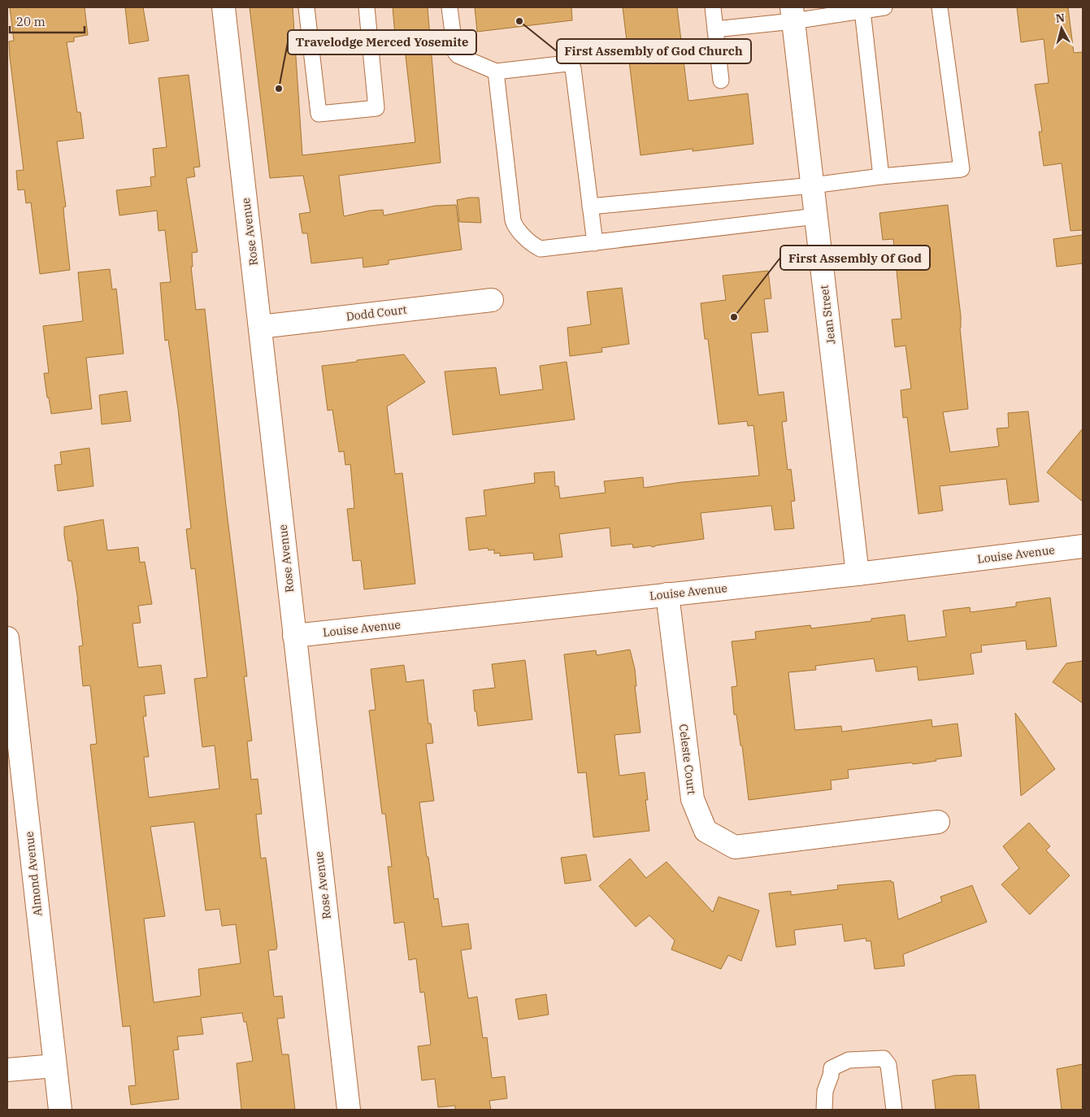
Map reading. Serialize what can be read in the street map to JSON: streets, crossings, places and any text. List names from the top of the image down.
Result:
{
  "streets": {
    "street": [
      "Rose Avenue",
      "Dodd Court",
      "Jean Street",
      "Louise Avenue",
      "Celeste Court",
      "Almond Avenue"
    ]
  },
  "crossings": [
    ["Rose Avenue", "Dodd Court"],
    ["Rose Avenue", "Louise Avenue"],
    ["Jean Street", "Louise Avenue"],
    ["Louise Avenue", "Celeste Court"]
  ],
  "places": ["First Assembly of God Church", "Travelodge Merced Yosemite", "First Assembly Of God"],
  "scale_bar": "20 m",
  "north": "top"
}
